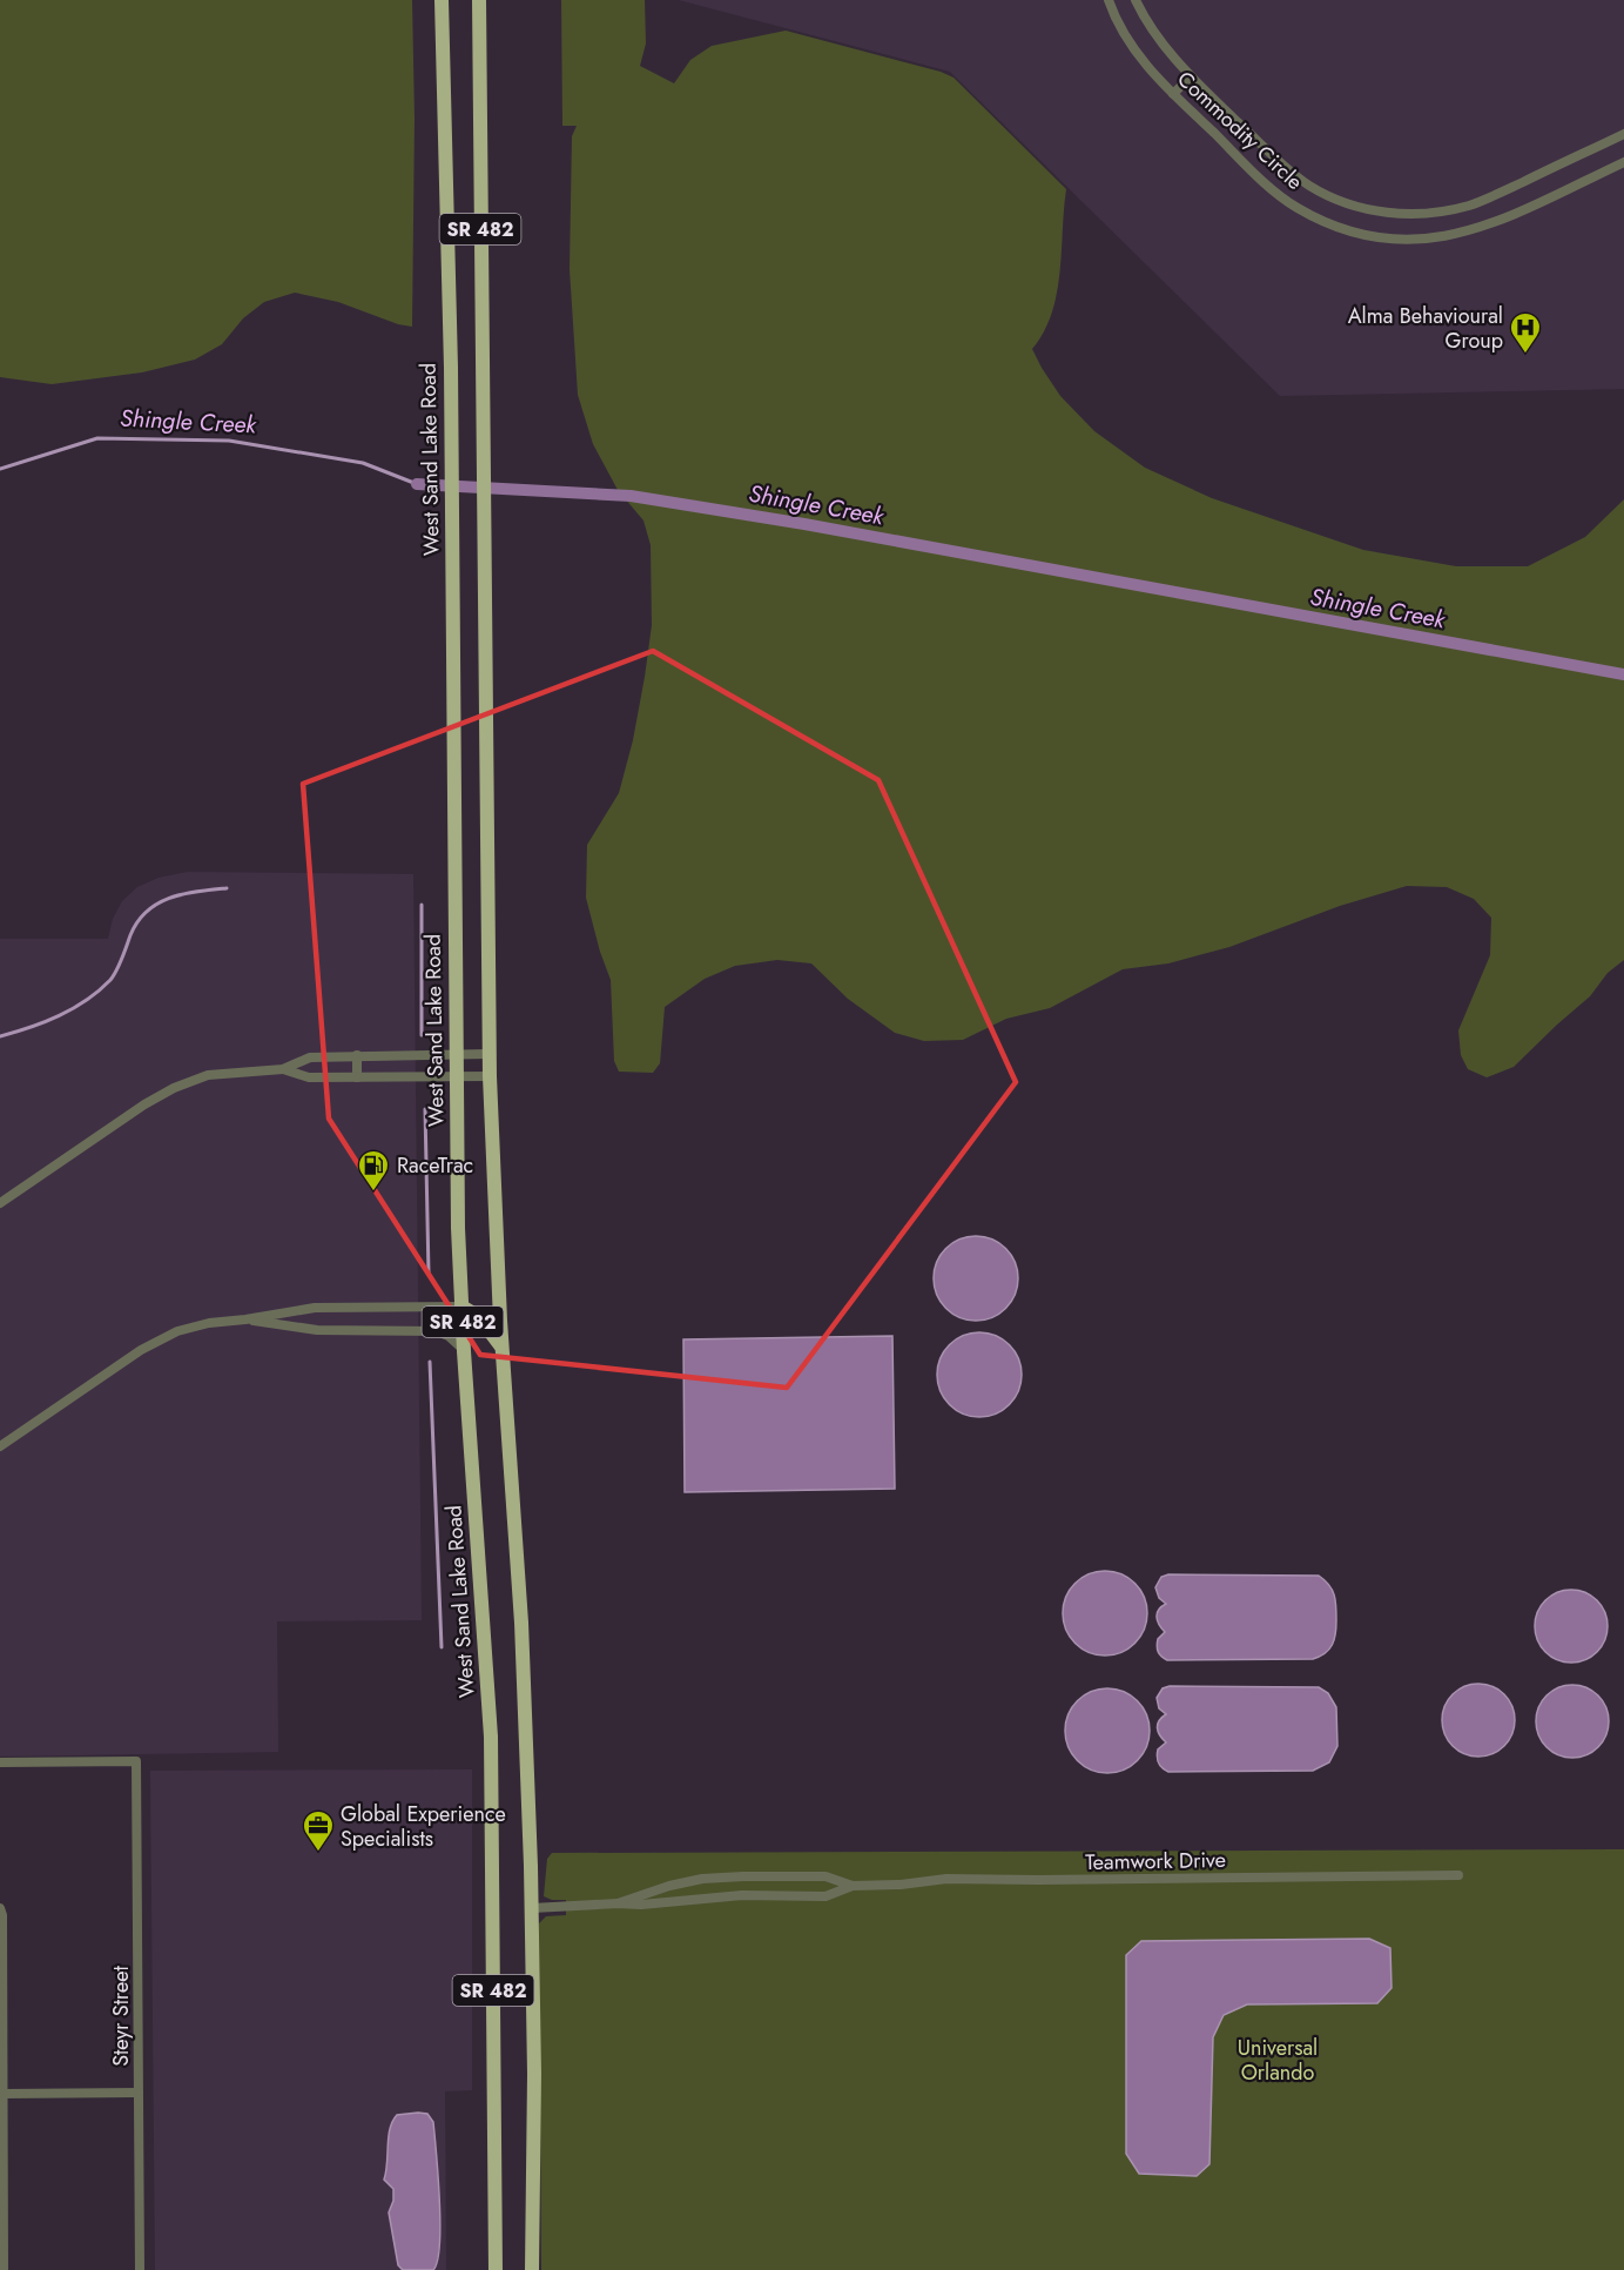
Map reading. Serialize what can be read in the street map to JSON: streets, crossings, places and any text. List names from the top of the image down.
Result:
{
  "streets": {
    "main road": ["SR 482", "West Sand Lake Road"],
    "street": ["Commodity Circle", "Teamwork Drive", "Steyr Street"]
  },
  "crossings": [
    ["SR 482", "Teamwork Drive"]
  ],
  "water": ["Shingle Creek"],
  "parks": ["Universal Orlando"],
  "places": {
    "hospital": ["Alma Behavioural Group"],
    "fuel station": ["RaceTrac"],
    "office": ["Global Experience Specialists"]
  }
}
